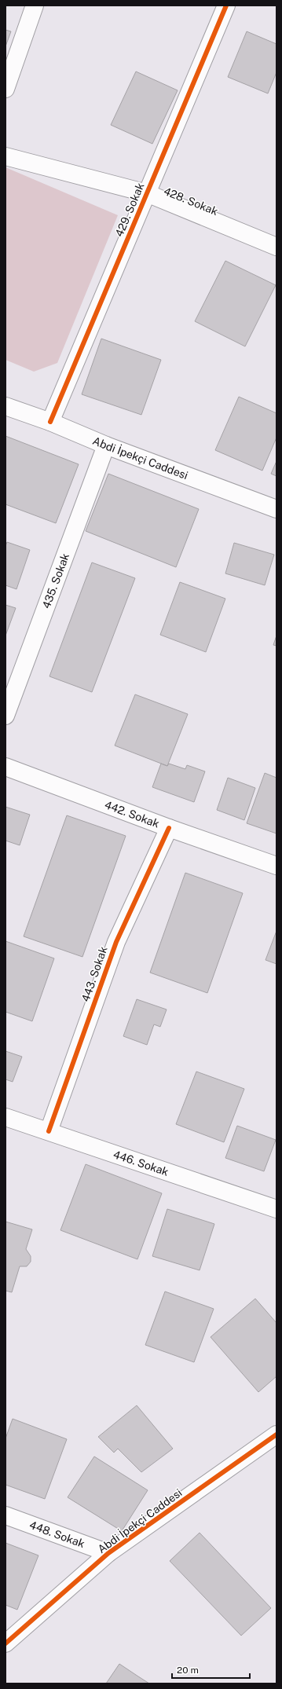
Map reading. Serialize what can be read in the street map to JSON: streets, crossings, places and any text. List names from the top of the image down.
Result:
{
  "streets": {
    "street": [
      "428. Sokak",
      "429. Sokak",
      "Abdi İpekçi Caddesi",
      "435. Sokak",
      "442. Sokak",
      "443. Sokak",
      "446. Sokak",
      "448. Sokak"
    ]
  },
  "crossings": [
    ["428. Sokak", "429. Sokak"],
    ["429. Sokak", "Abdi İpekçi Caddesi"],
    ["Abdi İpekçi Caddesi", "435. Sokak"],
    ["Abdi İpekçi Caddesi", "448. Sokak"],
    ["442. Sokak", "443. Sokak"],
    ["443. Sokak", "446. Sokak"]
  ],
  "scale_bar": "20 m"
}
